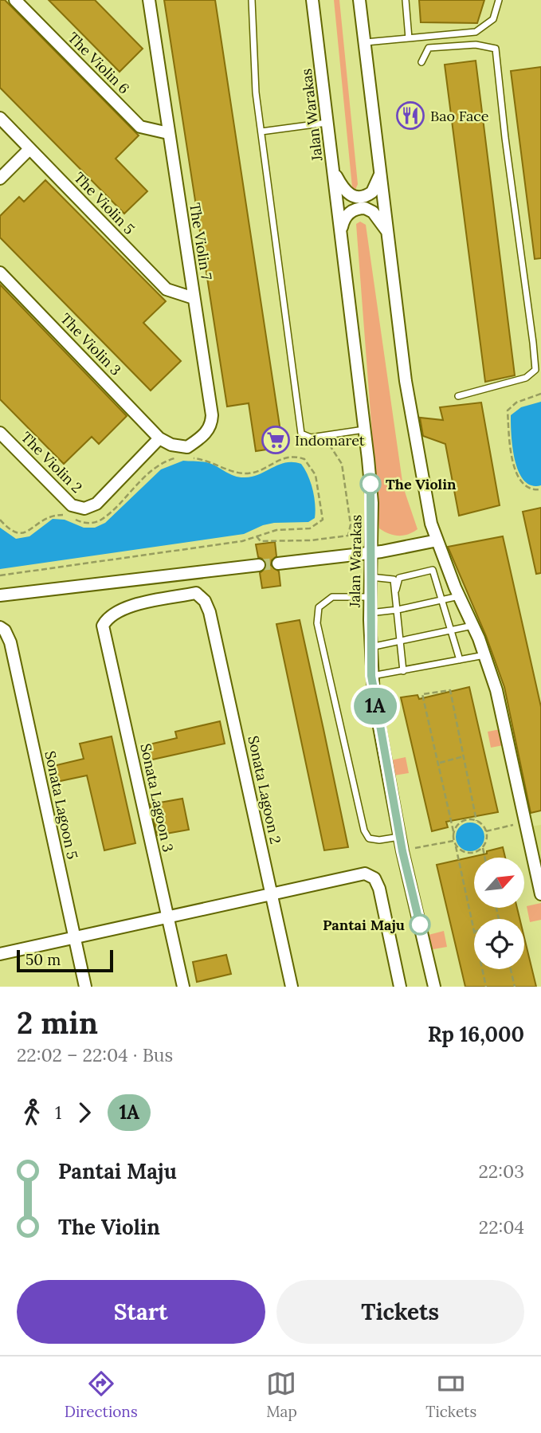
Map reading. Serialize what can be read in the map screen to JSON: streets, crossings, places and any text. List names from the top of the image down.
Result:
{
  "streets": {
    "street": [
      "The Violin 6",
      "Jalan Warakas",
      "The Violin 5",
      "The Violin 7",
      "The Violin 3",
      "The Violin 2",
      "Sonata Lagoon 2",
      "Sonata Lagoon 3",
      "Sonata Lagoon 5"
    ]
  },
  "crossings": [
    ["The Violin 6", "The Violin 7"],
    ["The Violin 5", "The Violin 7"],
    ["The Violin 7", "The Violin 3"],
    ["The Violin 7", "The Violin 2"],
    ["The Violin 3", "The Violin 2"],
    ["Sonata Lagoon 2", "Sonata Lagoon 3"]
  ],
  "places": {
    "restaurant": ["Bao Face"],
    "supermarket": ["Indomaret"],
    "other": ["The Violin", "Pantai Maju"]
  },
  "lines": ["bus line 1A"],
  "scale_bar": "50 m",
  "north": "top right",
  "page": {
    "on_map": "1A",
    "scale": "50 m",
    "heading": ["2 min", "22:02 – 22:04 · Bus", "Rp 16,000"],
    "legs": ["1", "1A"],
    "list": [
      {
        "name": "Pantai Maju",
        "value": "22:03"
      },
      {
        "name": "The Violin",
        "value": "22:04"
      }
    ],
    "buttons": ["Start", "Tickets"],
    "tabs": ["Directions", "Map", "Tickets"]
  }
}
